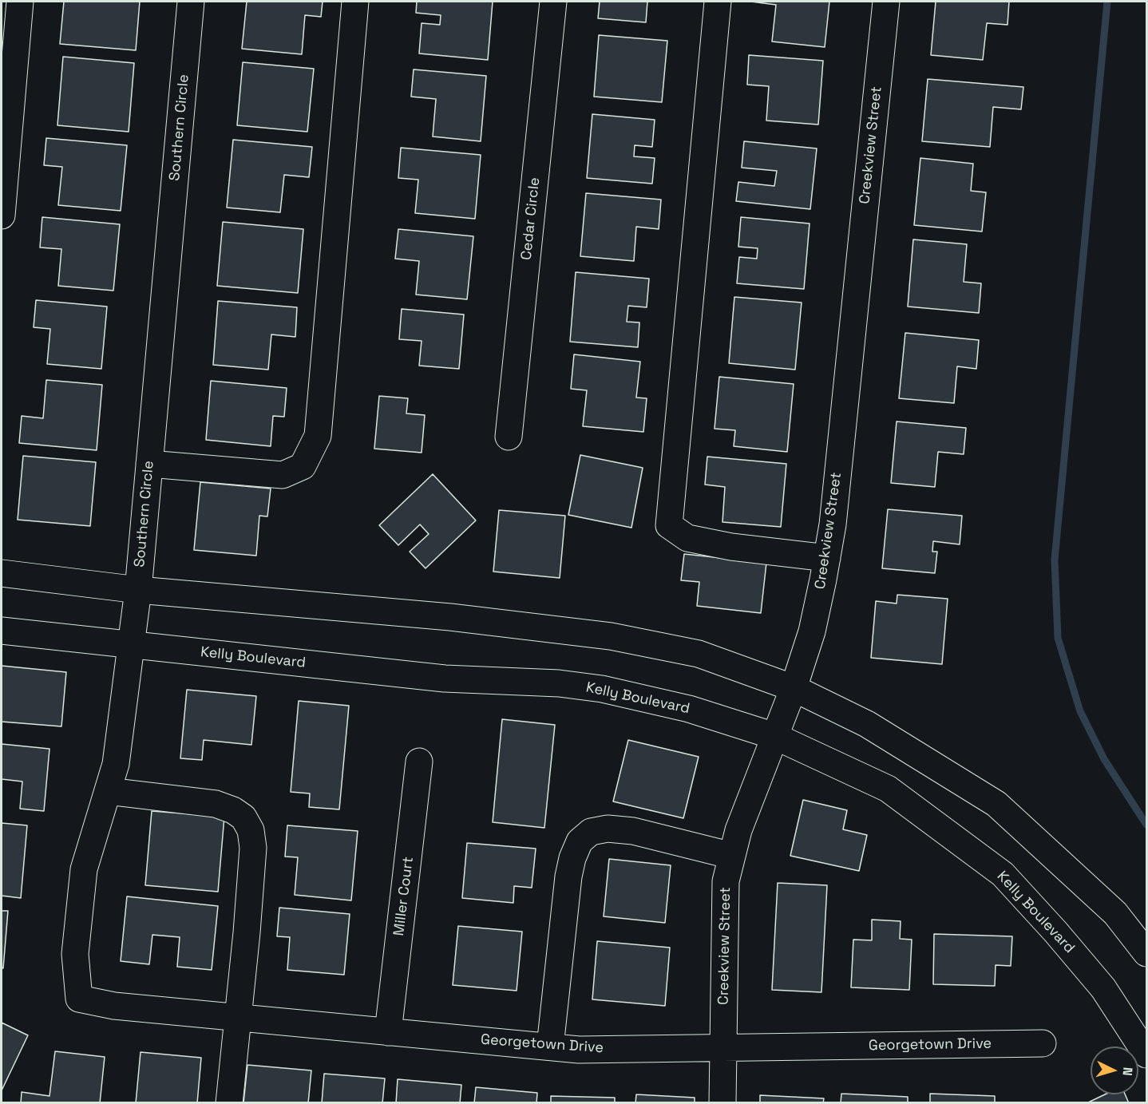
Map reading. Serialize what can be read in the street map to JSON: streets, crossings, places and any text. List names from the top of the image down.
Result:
{
  "streets": {
    "street": [
      "Southern Circle",
      "Creekview Street",
      "Cedar Circle",
      "Kelly Boulevard",
      "Miller Court",
      "Georgetown Drive"
    ]
  },
  "crossings": [
    ["Southern Circle", "Kelly Boulevard"],
    ["Southern Circle", "Georgetown Drive"],
    ["Creekview Street", "Kelly Boulevard"],
    ["Creekview Street", "Georgetown Drive"],
    ["Miller Court", "Georgetown Drive"]
  ],
  "north": "right"
}
